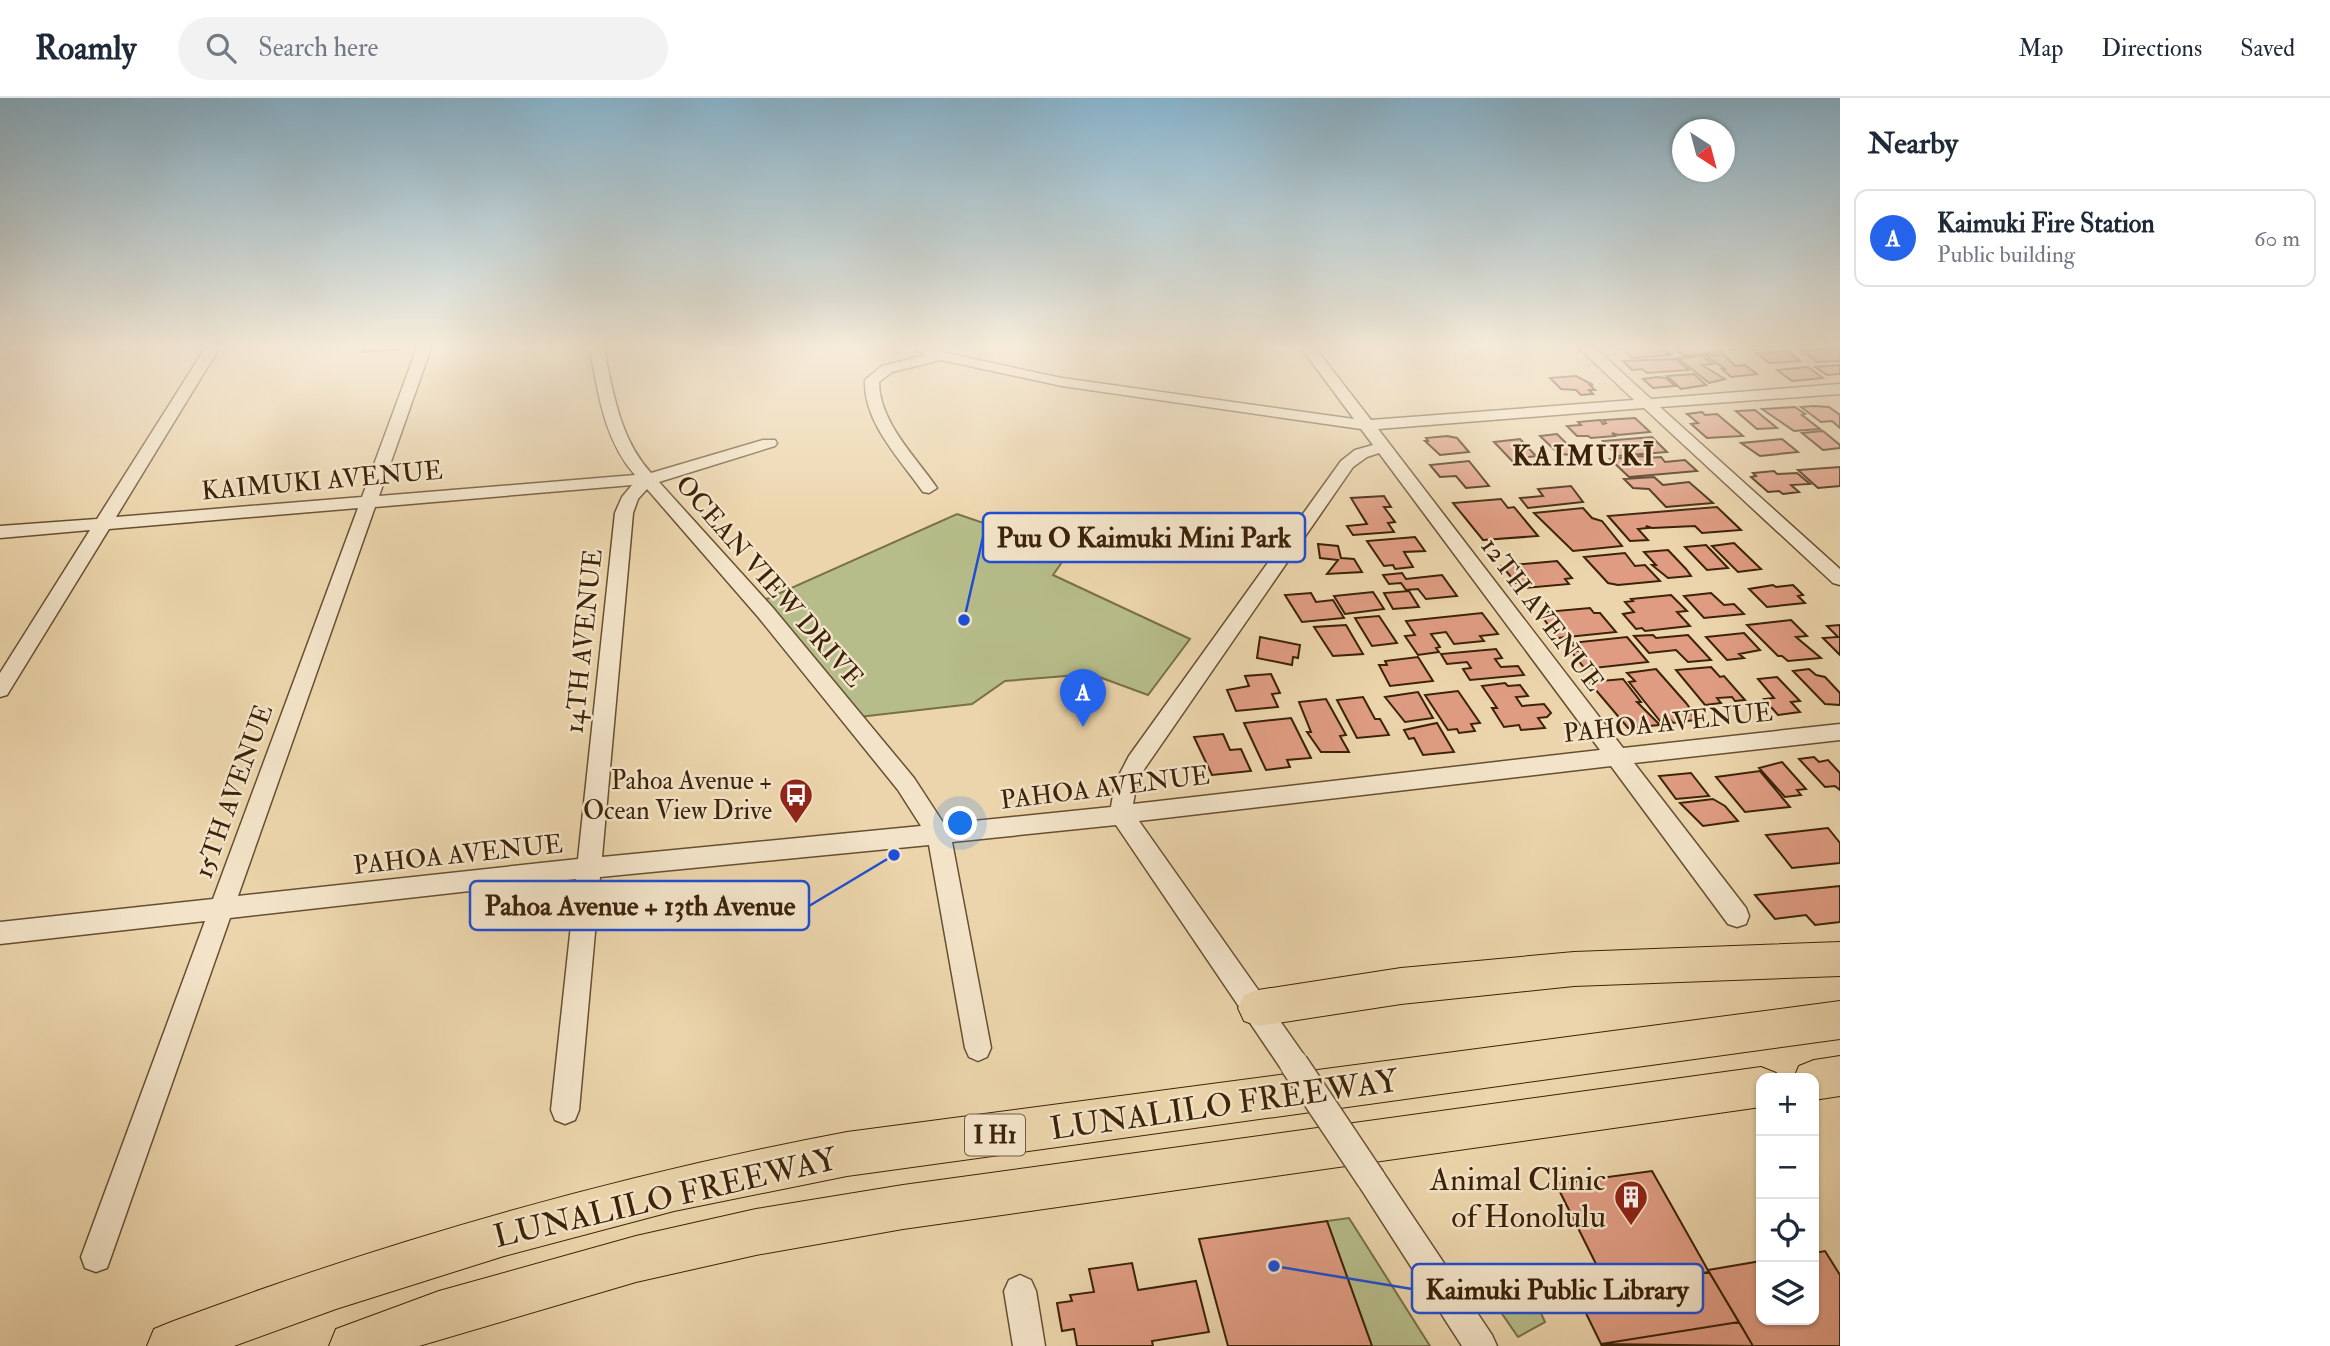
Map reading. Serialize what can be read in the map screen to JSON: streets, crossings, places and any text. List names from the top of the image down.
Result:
{
  "streets": {
    "highway": ["LUNALILO FREEWAY", "I H1"],
    "street": [
      "KAIMUKI AVENUE",
      "OCEAN VIEW DRIVE",
      "12TH AVENUE",
      "14TH AVENUE",
      "PAHOA AVENUE",
      "15TH AVENUE"
    ]
  },
  "crossings": [
    ["KAIMUKI AVENUE", "OCEAN VIEW DRIVE"],
    ["KAIMUKI AVENUE", "14TH AVENUE"],
    ["KAIMUKI AVENUE", "15TH AVENUE"],
    ["OCEAN VIEW DRIVE", "14TH AVENUE"],
    ["OCEAN VIEW DRIVE", "PAHOA AVENUE"],
    ["12TH AVENUE", "PAHOA AVENUE"],
    ["14TH AVENUE", "PAHOA AVENUE"],
    ["PAHOA AVENUE", "15TH AVENUE"]
  ],
  "districts": ["KAIMUKĪ"],
  "places": {
    "other": ["Puu O Kaimuki Mini Park", "Pahoa Avenue + 13th Avenue", "Kaimuki Public Library"],
    "bus stop": ["Pahoa Avenue + Ocean View Drive"],
    "building": ["Animal Clinic of Honolulu"]
  },
  "north": "bottom right",
  "page": {
    "header": "Roamly",
    "search": "Search here",
    "nav": ["Map", "Directions", "Saved"],
    "heading": "Nearby",
    "list": [
      {
        "mark": "A",
        "name": "Kaimuki Fire Station",
        "note": "Public building",
        "value": "60 m"
      }
    ],
    "pins": "A",
    "map_buttons": ["+", "−"]
  }
}
